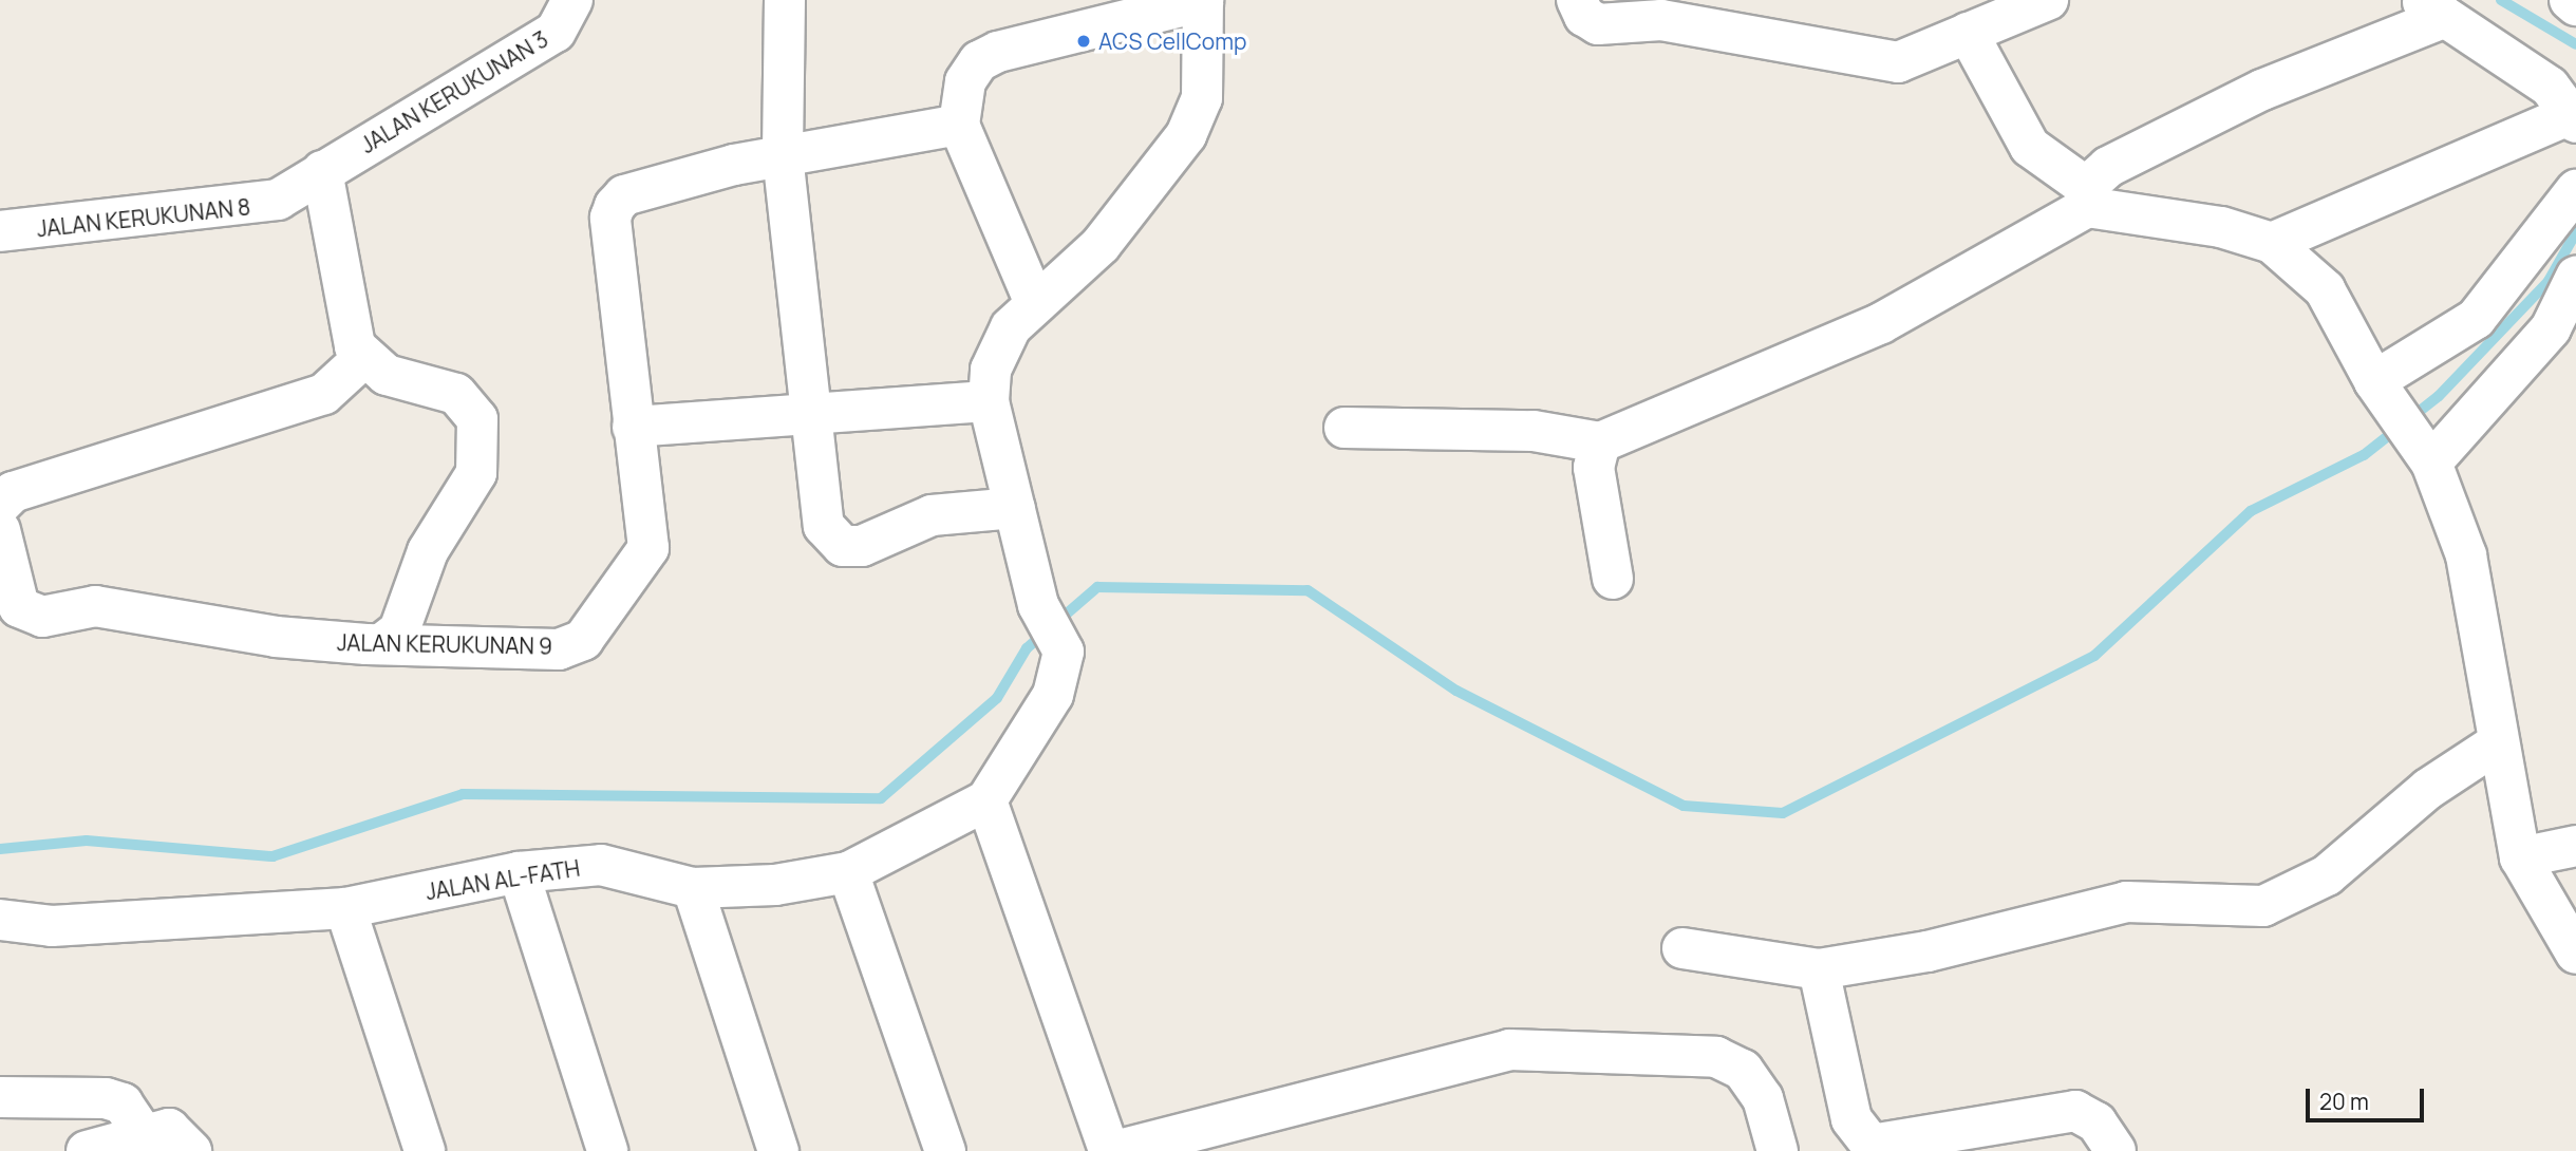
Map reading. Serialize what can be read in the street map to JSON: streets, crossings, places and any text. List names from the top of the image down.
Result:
{
  "streets": {
    "street": [
      "JALAN KERUKUNAN 3",
      "JALAN KERUKUNAN 8",
      "JALAN KERUKUNAN 9",
      "JALAN AL-FATH"
    ]
  },
  "crossings": [
    ["JALAN KERUKUNAN 3", "JALAN KERUKUNAN 8"]
  ],
  "places": ["ACS CellComp"],
  "scale_bar": "20 m"
}
